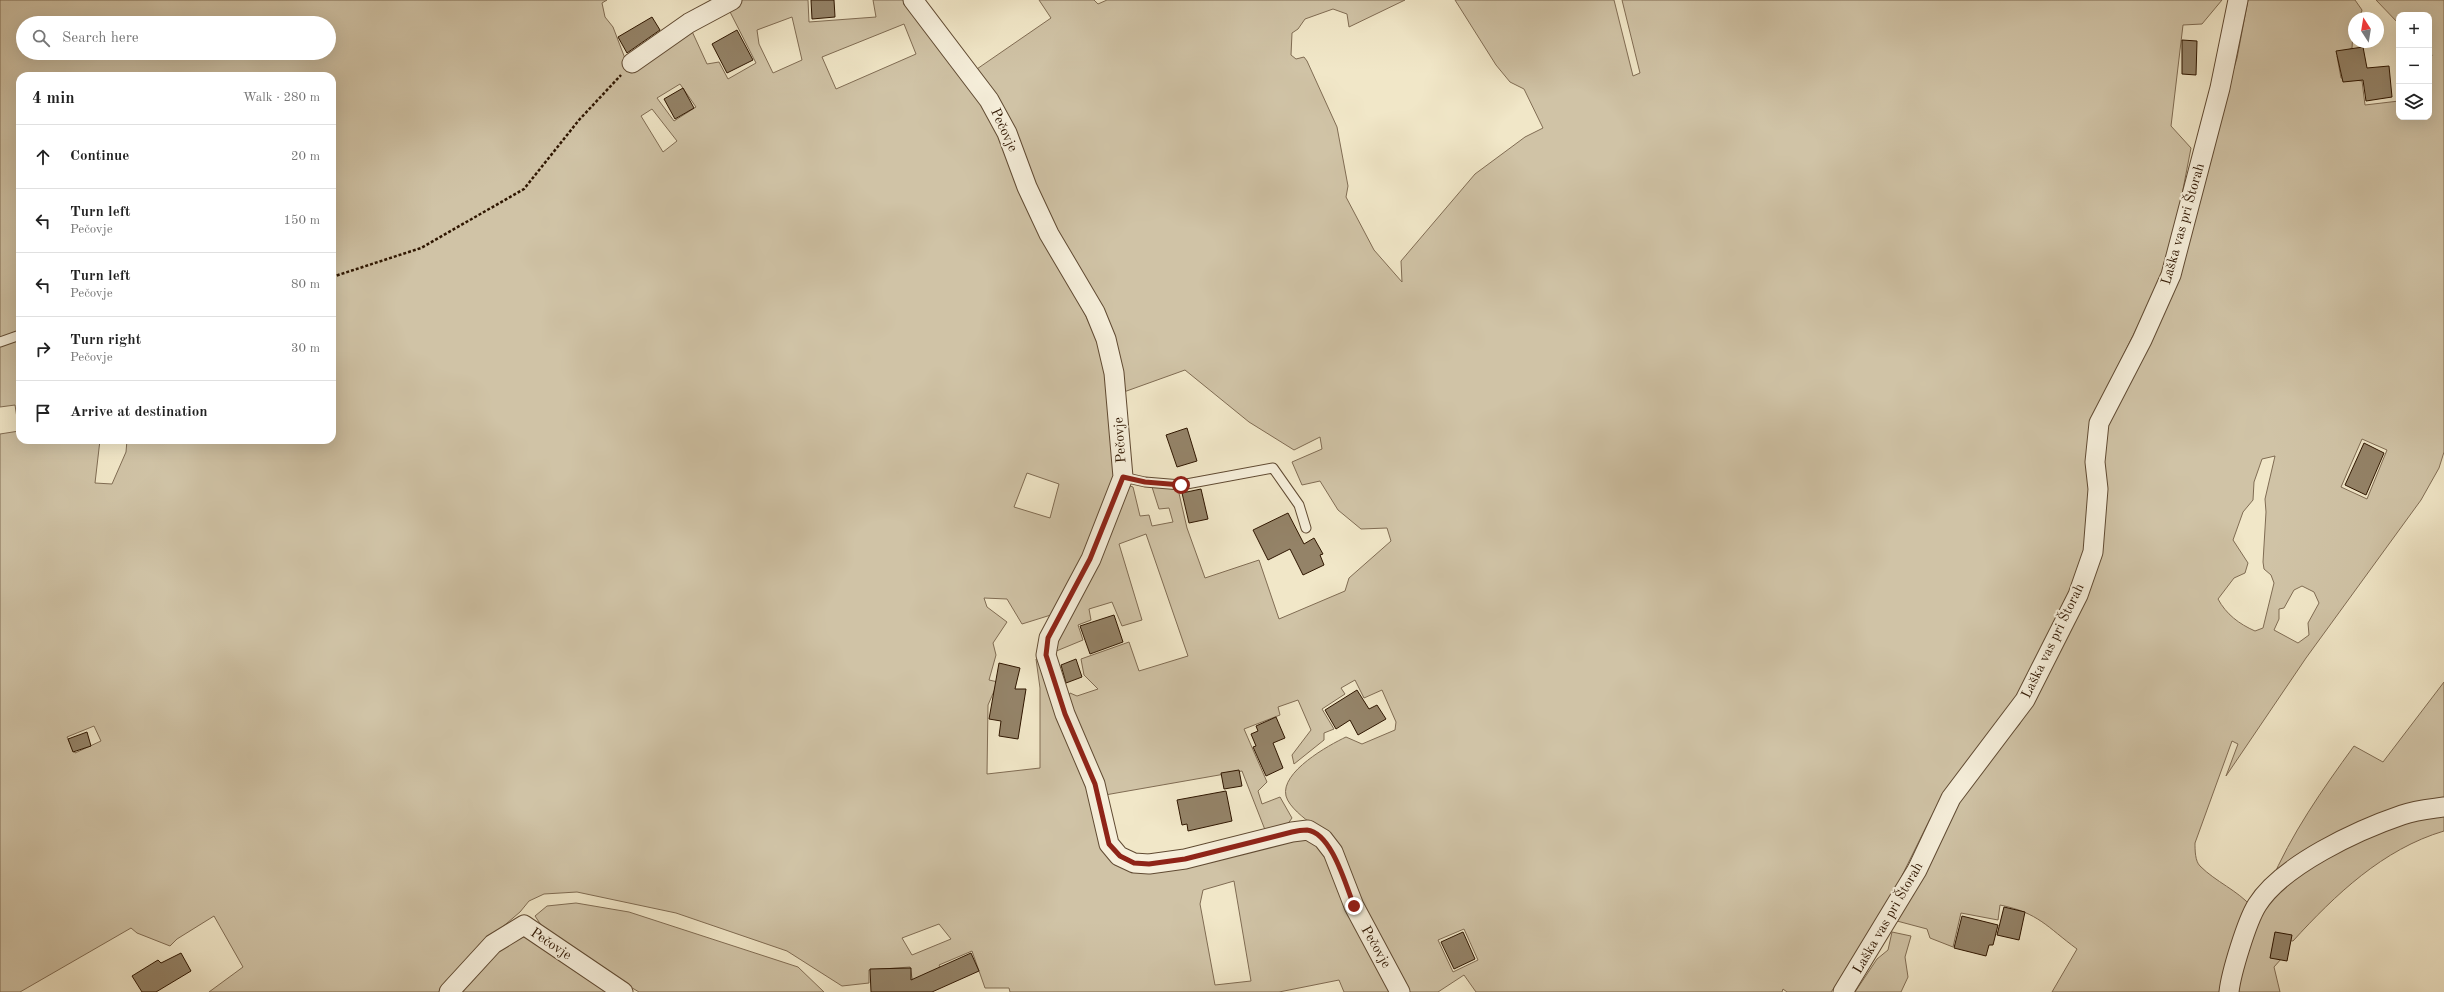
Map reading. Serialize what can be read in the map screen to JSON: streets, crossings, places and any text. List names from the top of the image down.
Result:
{
  "streets": {
    "street": ["Pečovje", "Laška vas pri Štorah"]
  },
  "north": "top",
  "page": {
    "map_buttons": ["+", "−"],
    "search": "Search here",
    "heading": ["4 min", "Walk · 280 m"],
    "list": [
      ["Continue", "20 m"],
      ["Turn left", "Pečovje", "150 m"],
      ["Turn left", "Pečovje", "80 m"],
      ["Turn right", "Pečovje", "30 m"],
      "Arrive at destination"
    ]
  }
}
